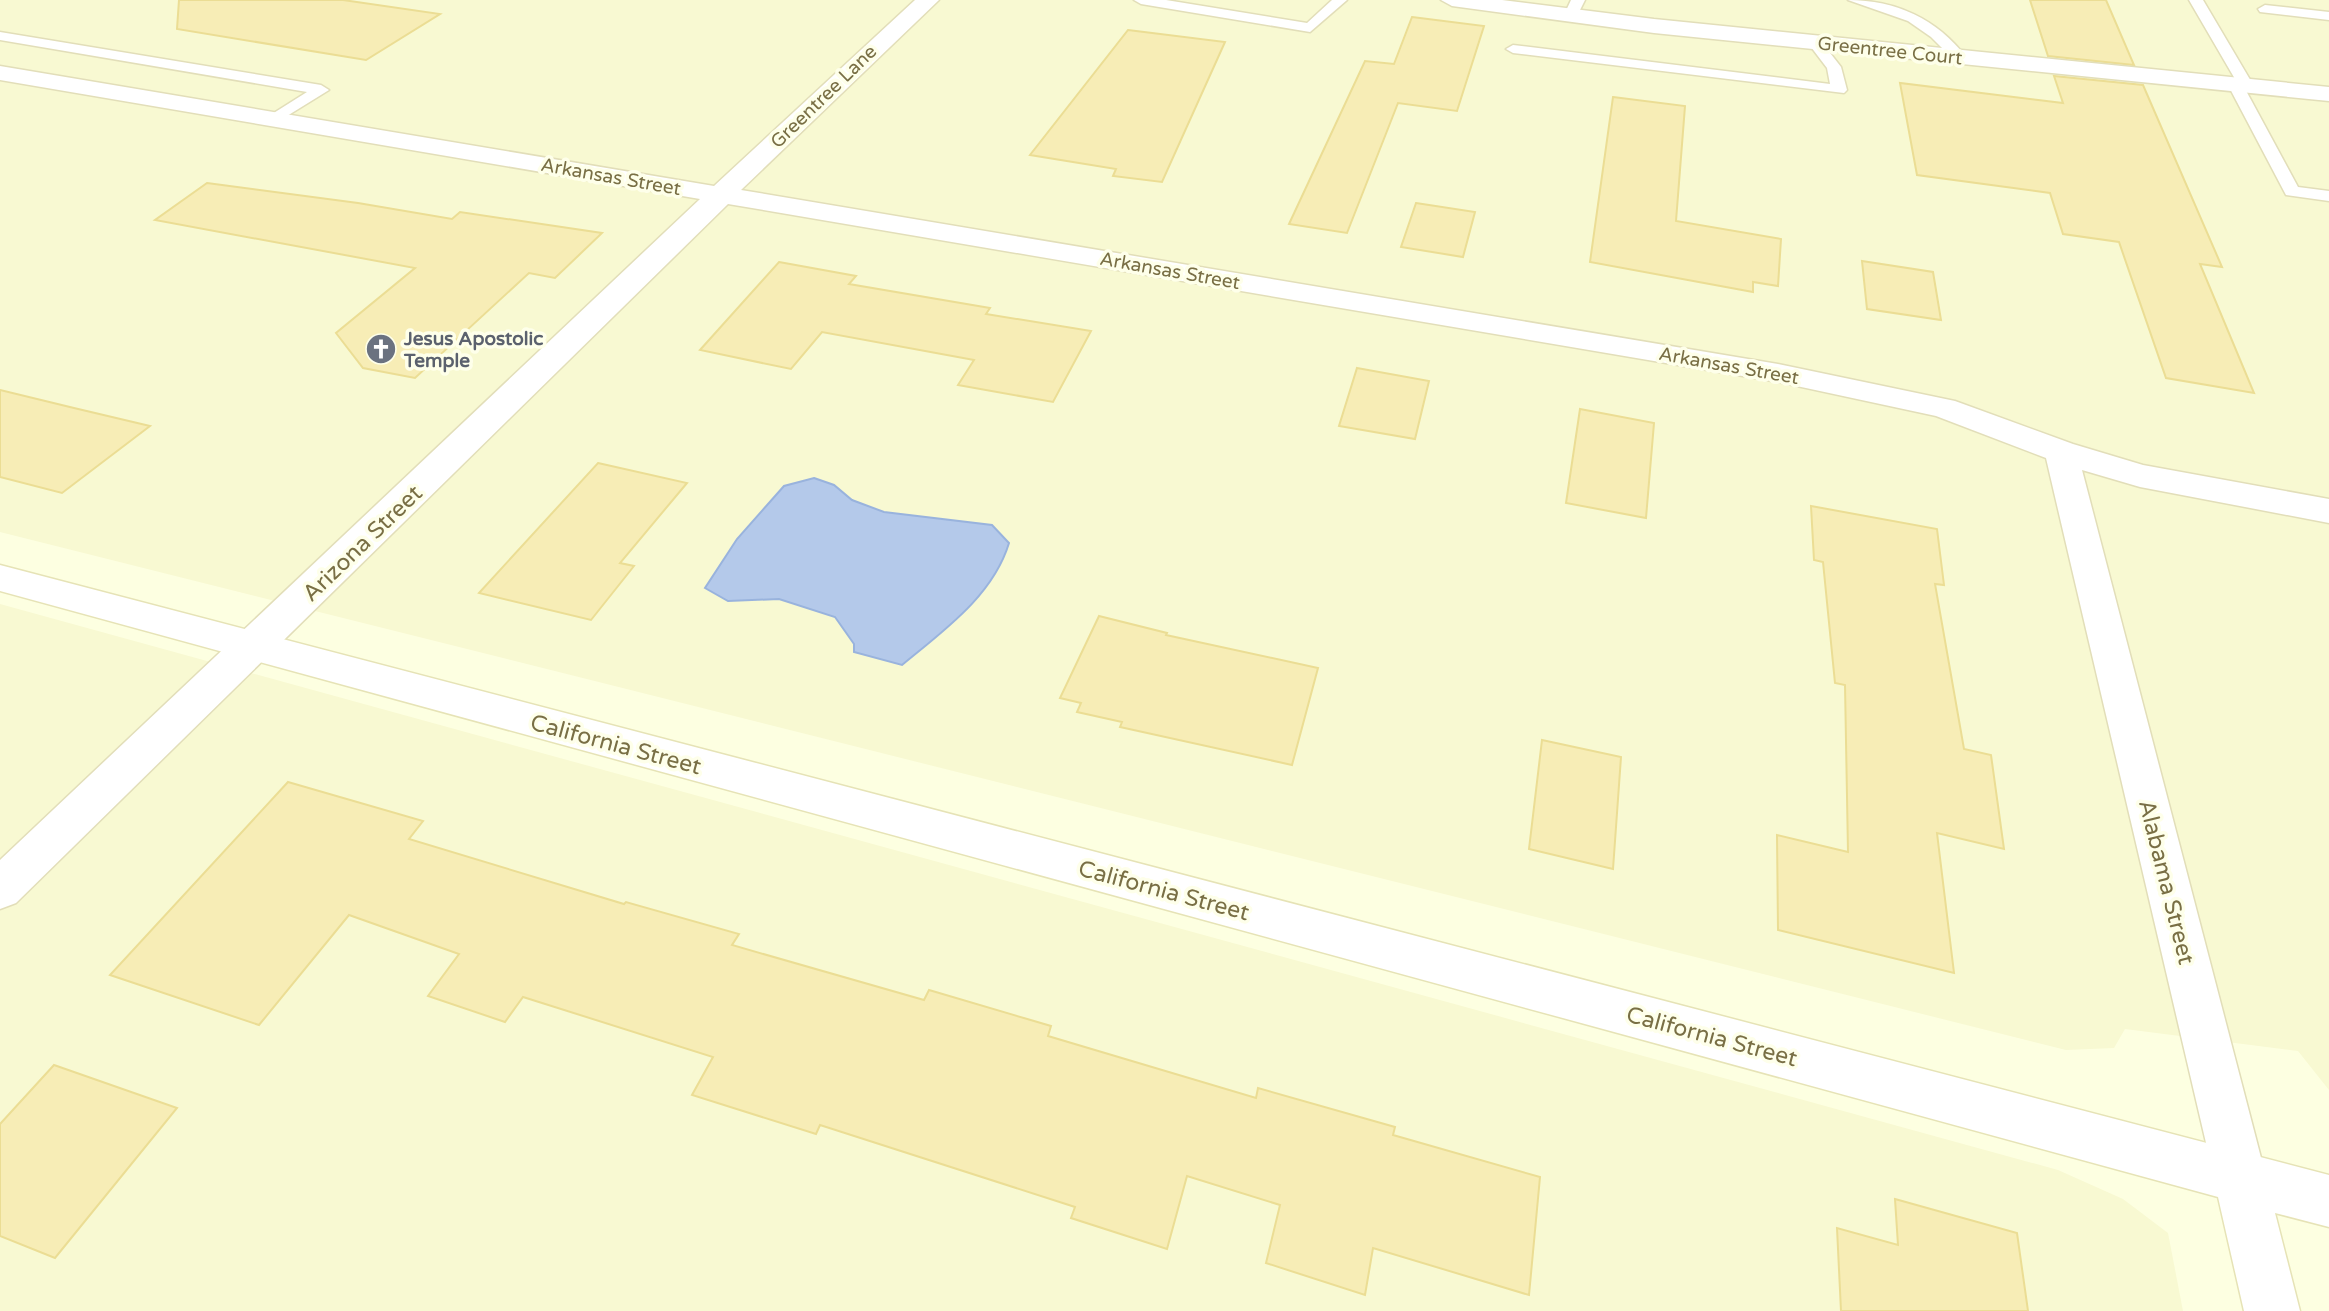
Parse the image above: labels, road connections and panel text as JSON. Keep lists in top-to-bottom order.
{
  "streets": {
    "street": [
      "Greentree Court",
      "Greentree Lane",
      "Arkansas Street",
      "Arizona Street",
      "California Street",
      "Alabama Street"
    ]
  },
  "crossings": [
    ["Greentree Lane", "Arkansas Street"],
    ["Greentree Lane", "Arizona Street"],
    ["Arkansas Street", "Arizona Street"],
    ["Arkansas Street", "Alabama Street"],
    ["Arizona Street", "California Street"],
    ["California Street", "Alabama Street"]
  ],
  "places": {
    "church": ["Jesus Apostolic Temple"]
  }
}
